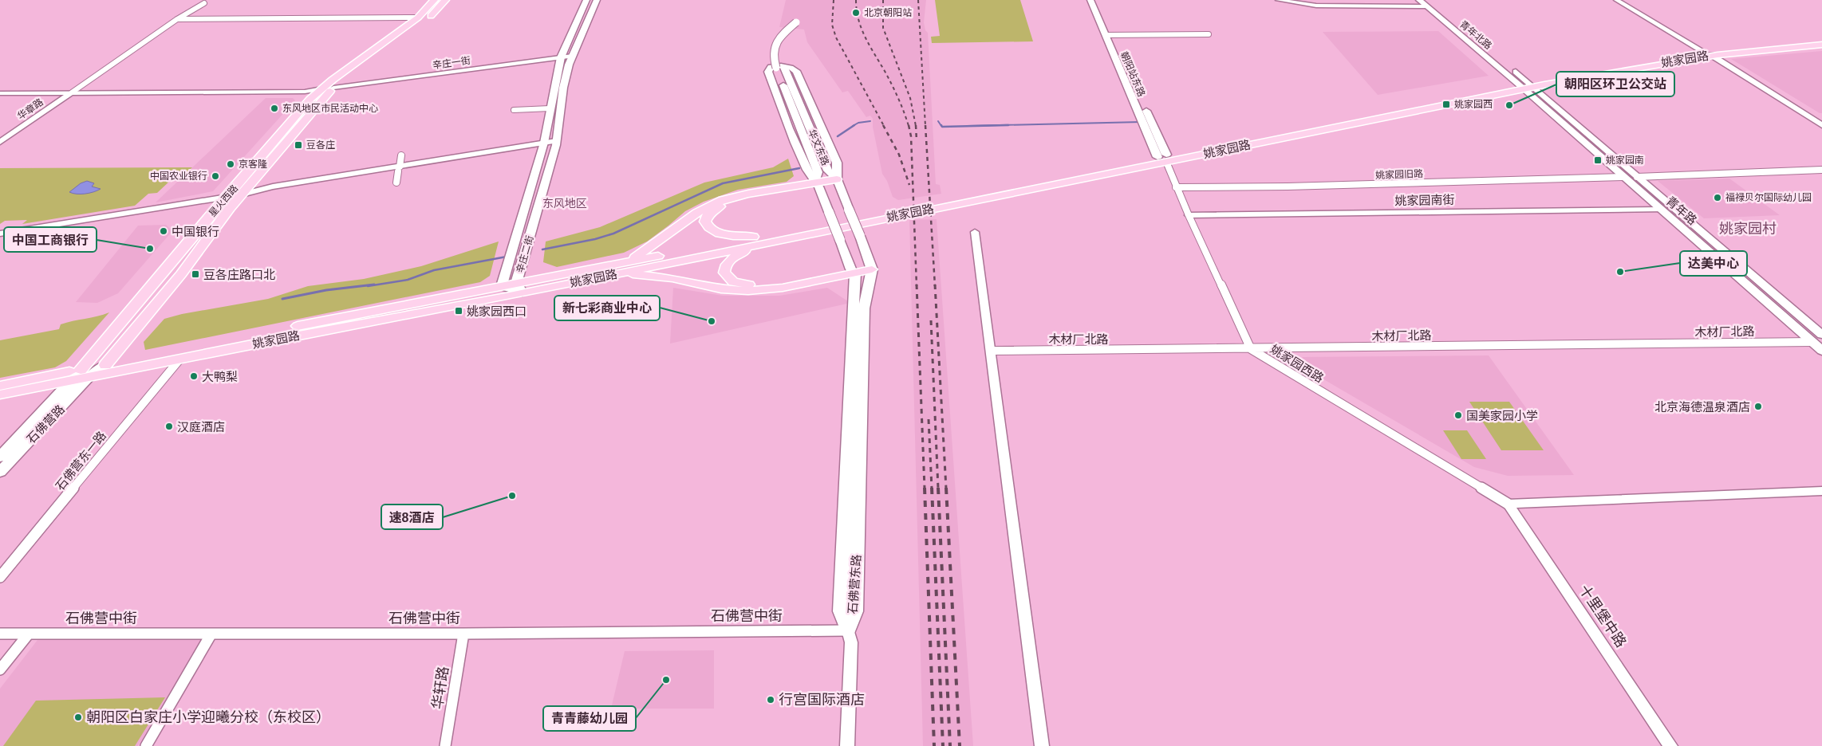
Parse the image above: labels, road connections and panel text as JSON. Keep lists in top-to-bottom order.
{
  "streets": {
    "main road": [
      "青年北路",
      "姚家园路",
      "朝阳站东路",
      "华文东路",
      "星火西路",
      "青年路",
      "辛庄二街",
      "石佛营路",
      "石佛营东路"
    ],
    "street": [
      "辛庄一街",
      "华章路",
      "姚家园旧路",
      "姚家园南街",
      "木材厂北路",
      "姚家园西路",
      "石佛营东一路",
      "石佛营中街",
      "十里堡中路",
      "华轩路"
    ]
  },
  "crossings": [
    ["青年北路", "姚家园路"],
    ["青年北路", "青年路"],
    ["姚家园路", "朝阳站东路"],
    ["姚家园路", "星火西路"],
    ["姚家园路", "青年路"],
    ["姚家园路", "辛庄二街"],
    ["姚家园路", "姚家园西路"],
    ["姚家园路", "石佛营路"],
    ["姚家园路", "石佛营东一路"],
    ["辛庄一街", "星火西路"],
    ["辛庄一街", "辛庄二街"],
    ["朝阳站东路", "姚家园西路"],
    ["华文东路", "石佛营东路"],
    ["姚家园旧路", "青年路"],
    ["姚家园旧路", "姚家园西路"],
    ["姚家园南街", "青年路"],
    ["姚家园南街", "姚家园西路"],
    ["星火西路", "石佛营路"],
    ["青年路", "木材厂北路"],
    ["木材厂北路", "姚家园西路"],
    ["姚家园西路", "十里堡中路"],
    ["石佛营东路", "石佛营中街"],
    ["石佛营中街", "华轩路"]
  ],
  "districts": ["东风地区", "姚家园村"],
  "places": {
    "other": [
      "北京朝阳站",
      "朝阳区环卫公交站",
      "东风地区市民活动中心",
      "京客隆",
      "中国农业银行",
      "福禄贝尔国际幼儿园",
      "中国银行",
      "中国工商银行",
      "达美中心",
      "新七彩商业中心",
      "大鸭梨",
      "北京海德温泉酒店",
      "国美家园小学",
      "汉庭酒店",
      "速8酒店",
      "青青藤幼儿园",
      "行宫国际酒店",
      "朝阳区白家庄小学迎曦分校（东校区）"
    ],
    "transit": [
      "姚家园西",
      "豆各庄",
      "姚家园南",
      "豆各庄路口北",
      "姚家园西口"
    ]
  }
}
